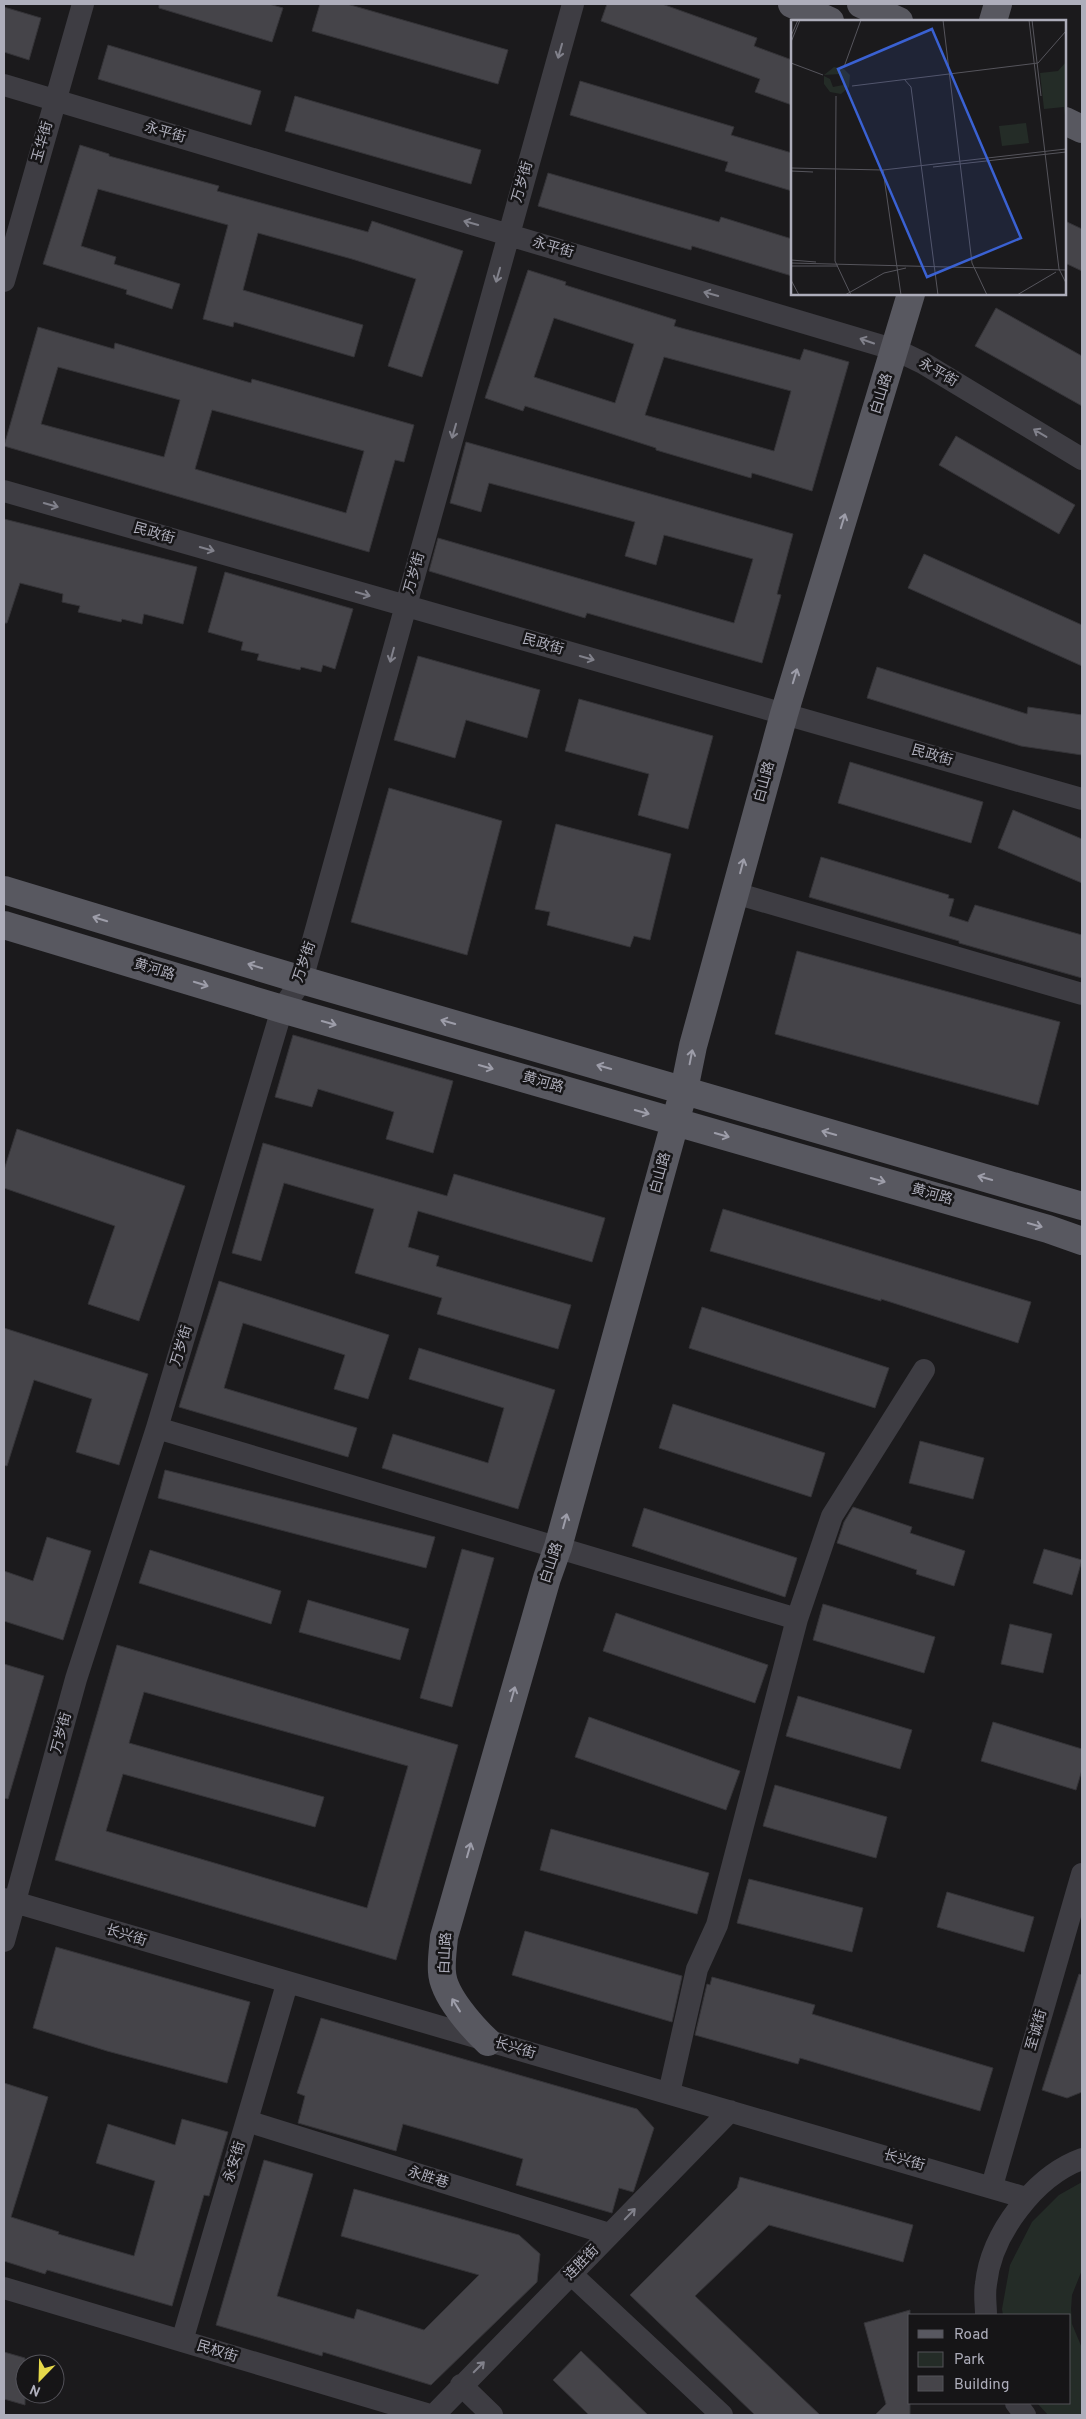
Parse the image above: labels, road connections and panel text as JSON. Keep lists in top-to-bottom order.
{
  "streets": {
    "main road": ["白山路", "黄河路"],
    "street": [
      "永平街",
      "玉华街",
      "万岁街",
      "民政街",
      "长兴街",
      "至诚街",
      "永安街",
      "永胜巷",
      "连胜街",
      "民权街"
    ]
  },
  "crossings": [
    ["永平街", "玉华街"],
    ["永平街", "万岁街"],
    ["永平街", "白山路"],
    ["万岁街", "民政街"],
    ["万岁街", "黄河路"],
    ["万岁街", "长兴街"],
    ["白山路", "民政街"],
    ["白山路", "黄河路"],
    ["白山路", "长兴街"],
    ["长兴街", "至诚街"],
    ["长兴街", "永安街"],
    ["长兴街", "连胜街"],
    ["永安街", "永胜巷"],
    ["永安街", "民权街"],
    ["永胜巷", "连胜街"],
    ["连胜街", "民权街"]
  ],
  "one_way": [
    "永平街",
    "万岁街",
    "白山路",
    "民政街",
    "连胜街"
  ],
  "legend": ["Road", "Park", "Building"],
  "north": "bottom left"
}
